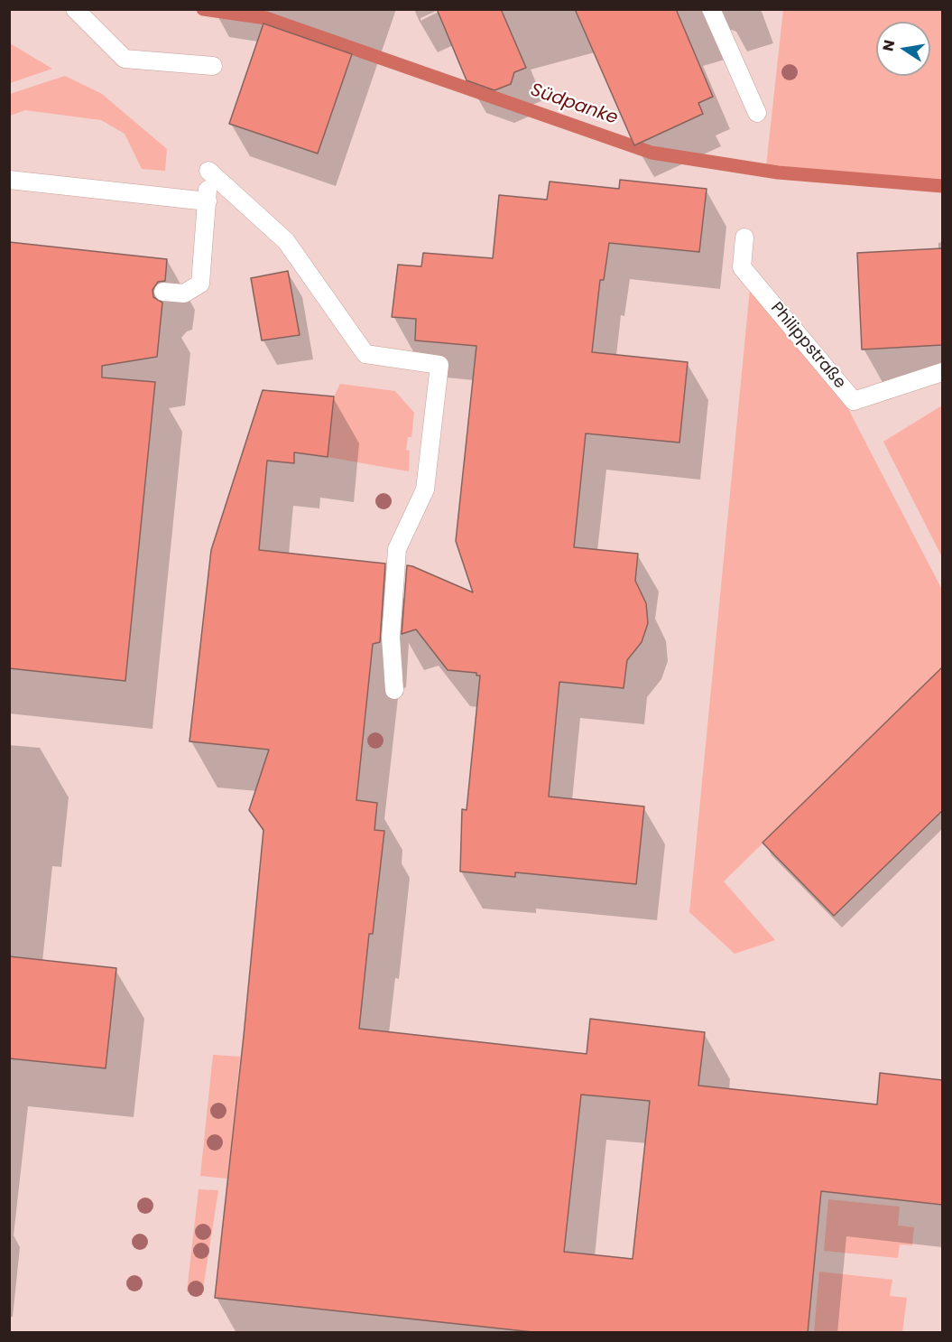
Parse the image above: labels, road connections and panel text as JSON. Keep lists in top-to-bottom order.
{
  "streets": {
    "lane": ["Philippstraße"]
  },
  "water": ["Südpanke"],
  "north": "left"
}
